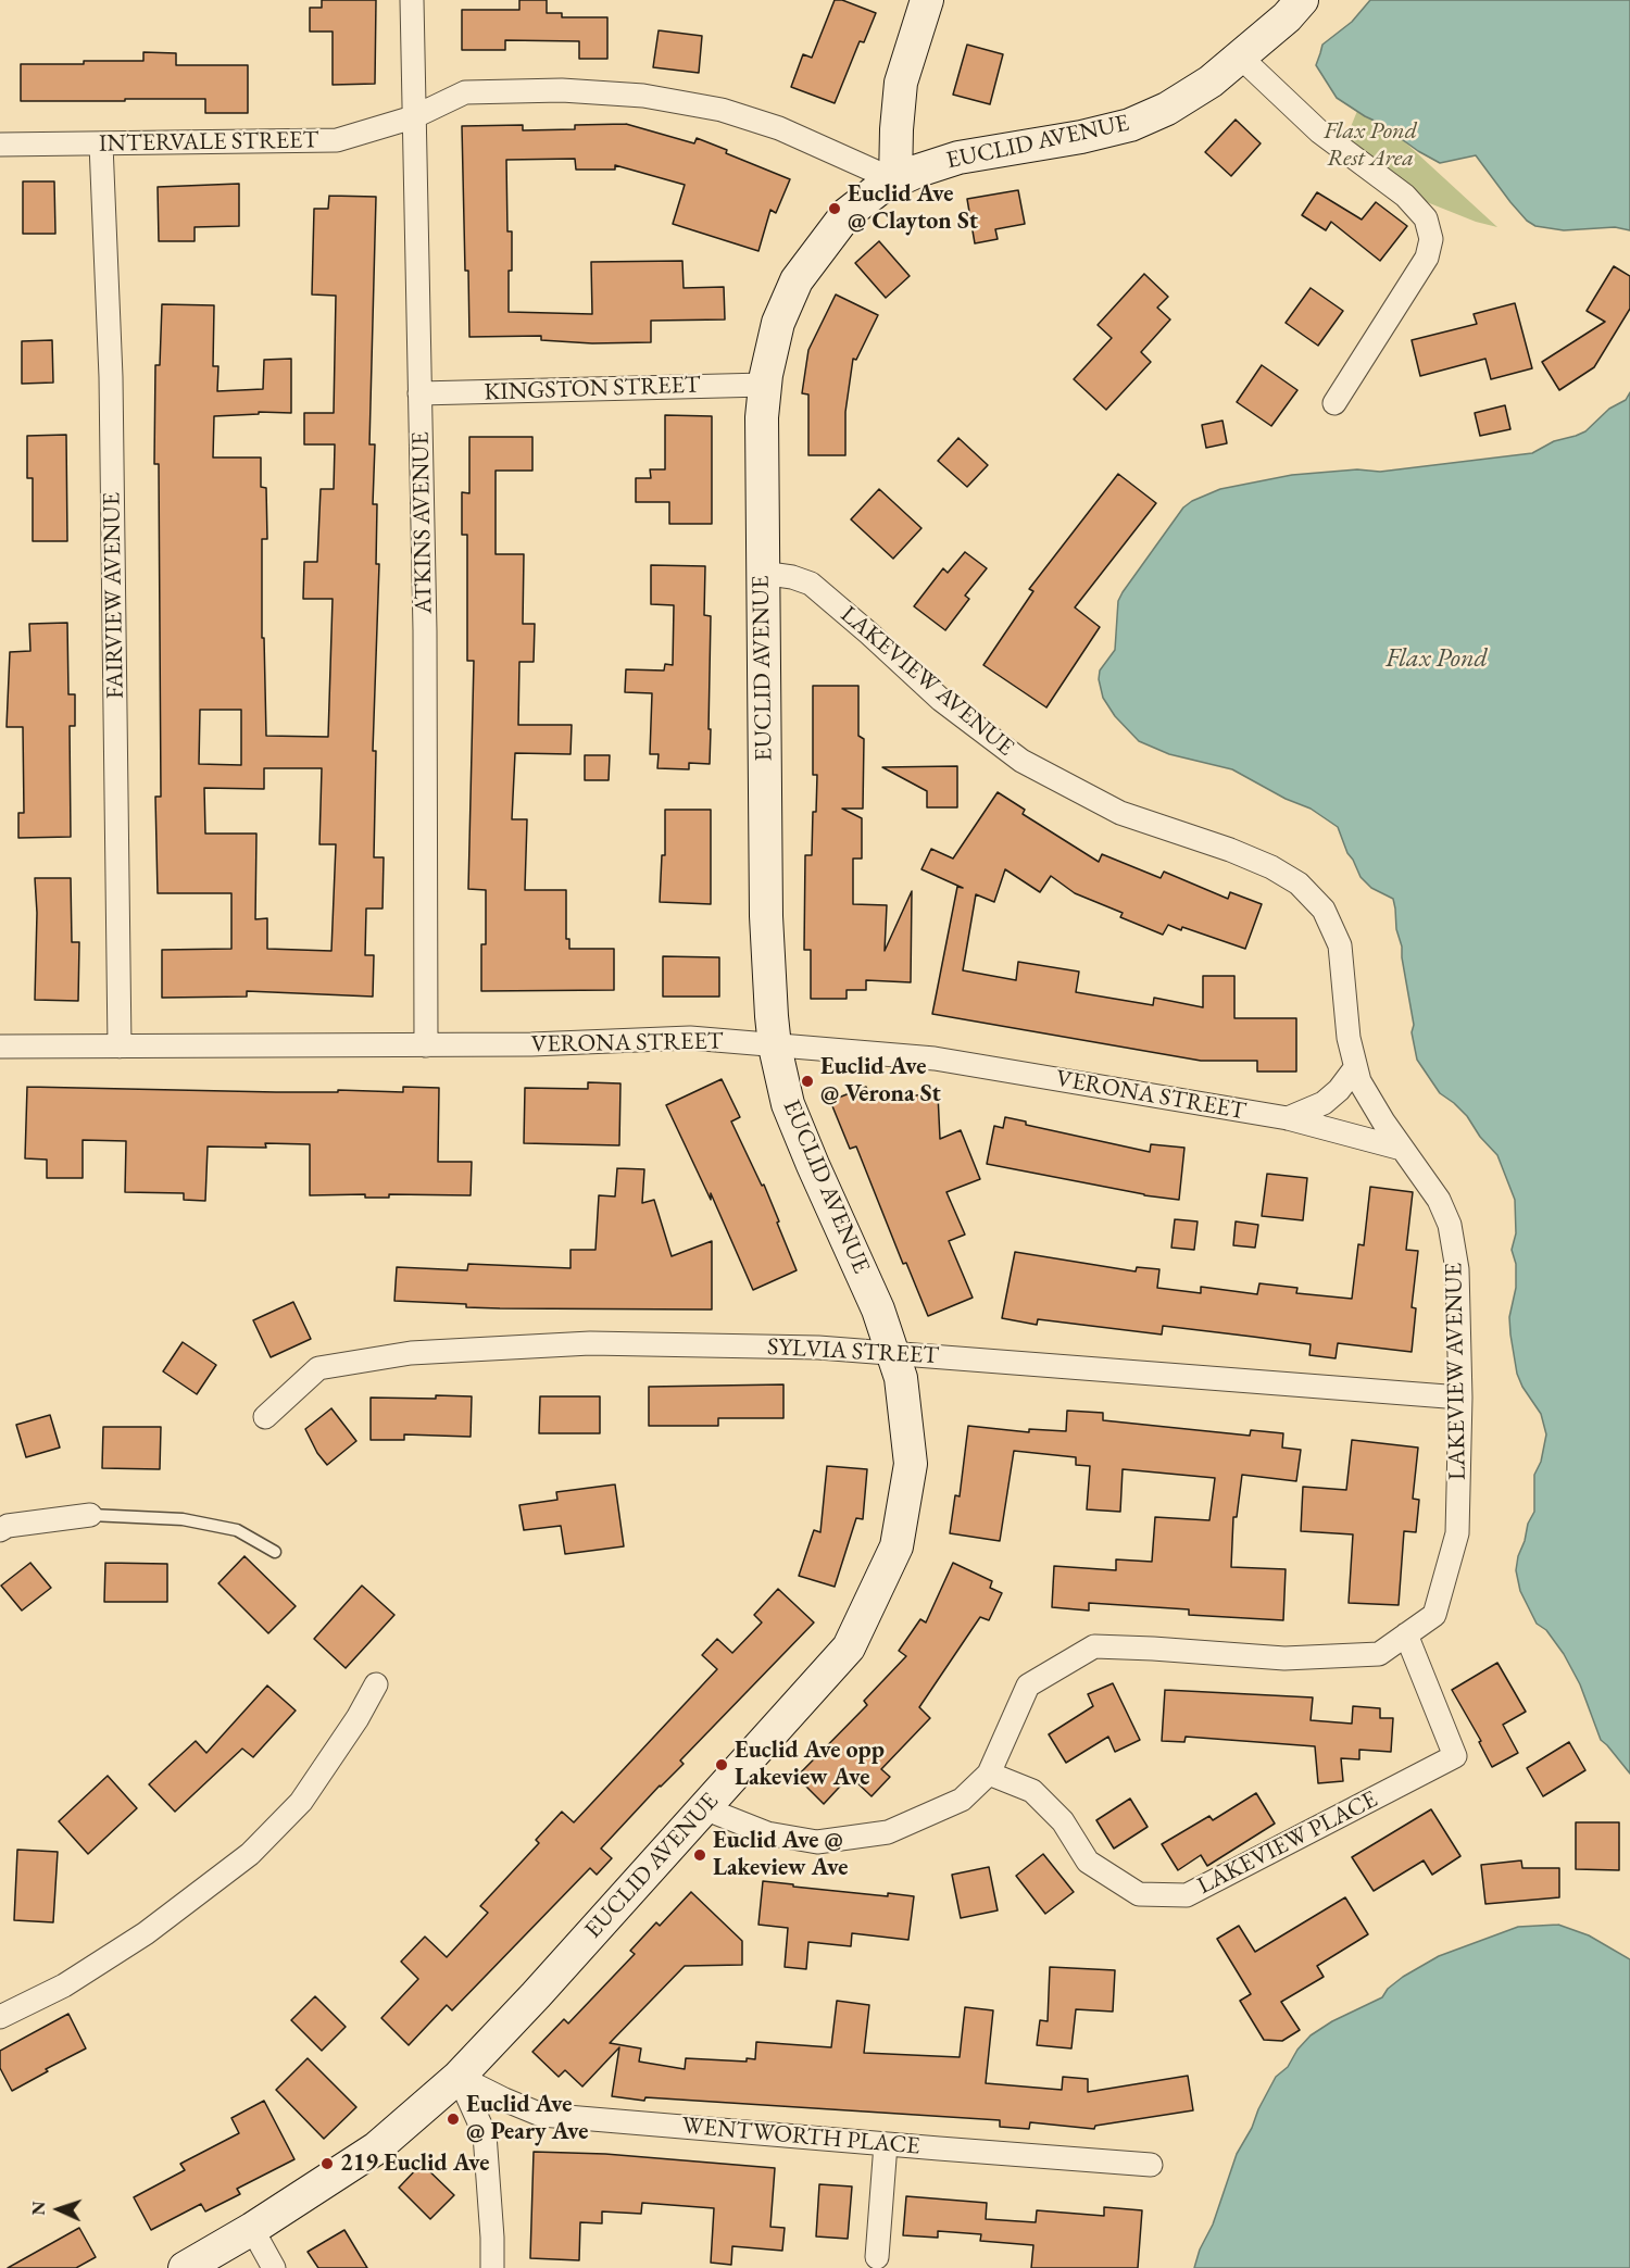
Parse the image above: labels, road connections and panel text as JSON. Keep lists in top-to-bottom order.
{
  "streets": {
    "street": [
      "INTERVALE STREET",
      "EUCLID AVENUE",
      "KINGSTON STREET",
      "ATKINS AVENUE",
      "FAIRVIEW AVENUE",
      "LAKEVIEW AVENUE",
      "VERONA STREET",
      "SYLVIA STREET",
      "LAKEVIEW PLACE",
      "WENTWORTH PLACE"
    ]
  },
  "crossings": [
    ["INTERVALE STREET", "EUCLID AVENUE"],
    ["INTERVALE STREET", "ATKINS AVENUE"],
    ["INTERVALE STREET", "FAIRVIEW AVENUE"],
    ["EUCLID AVENUE", "KINGSTON STREET"],
    ["EUCLID AVENUE", "LAKEVIEW AVENUE"],
    ["EUCLID AVENUE", "VERONA STREET"],
    ["EUCLID AVENUE", "SYLVIA STREET"],
    ["EUCLID AVENUE", "WENTWORTH PLACE"],
    ["KINGSTON STREET", "ATKINS AVENUE"],
    ["ATKINS AVENUE", "VERONA STREET"],
    ["FAIRVIEW AVENUE", "VERONA STREET"],
    ["LAKEVIEW AVENUE", "VERONA STREET"],
    ["LAKEVIEW AVENUE", "SYLVIA STREET"],
    ["LAKEVIEW AVENUE", "LAKEVIEW PLACE"]
  ],
  "water": ["Flax Pond"],
  "parks": ["Flax Pond Rest Area"],
  "places": [
    "Euclid Ave @ Clayton St",
    "Euclid Ave @ Verona St",
    "Euclid Ave opp Lakeview Ave",
    "Euclid Ave @ Lakeview Ave",
    "Euclid Ave @ Peary Ave",
    "219 Euclid Ave"
  ],
  "north": "left"
}
